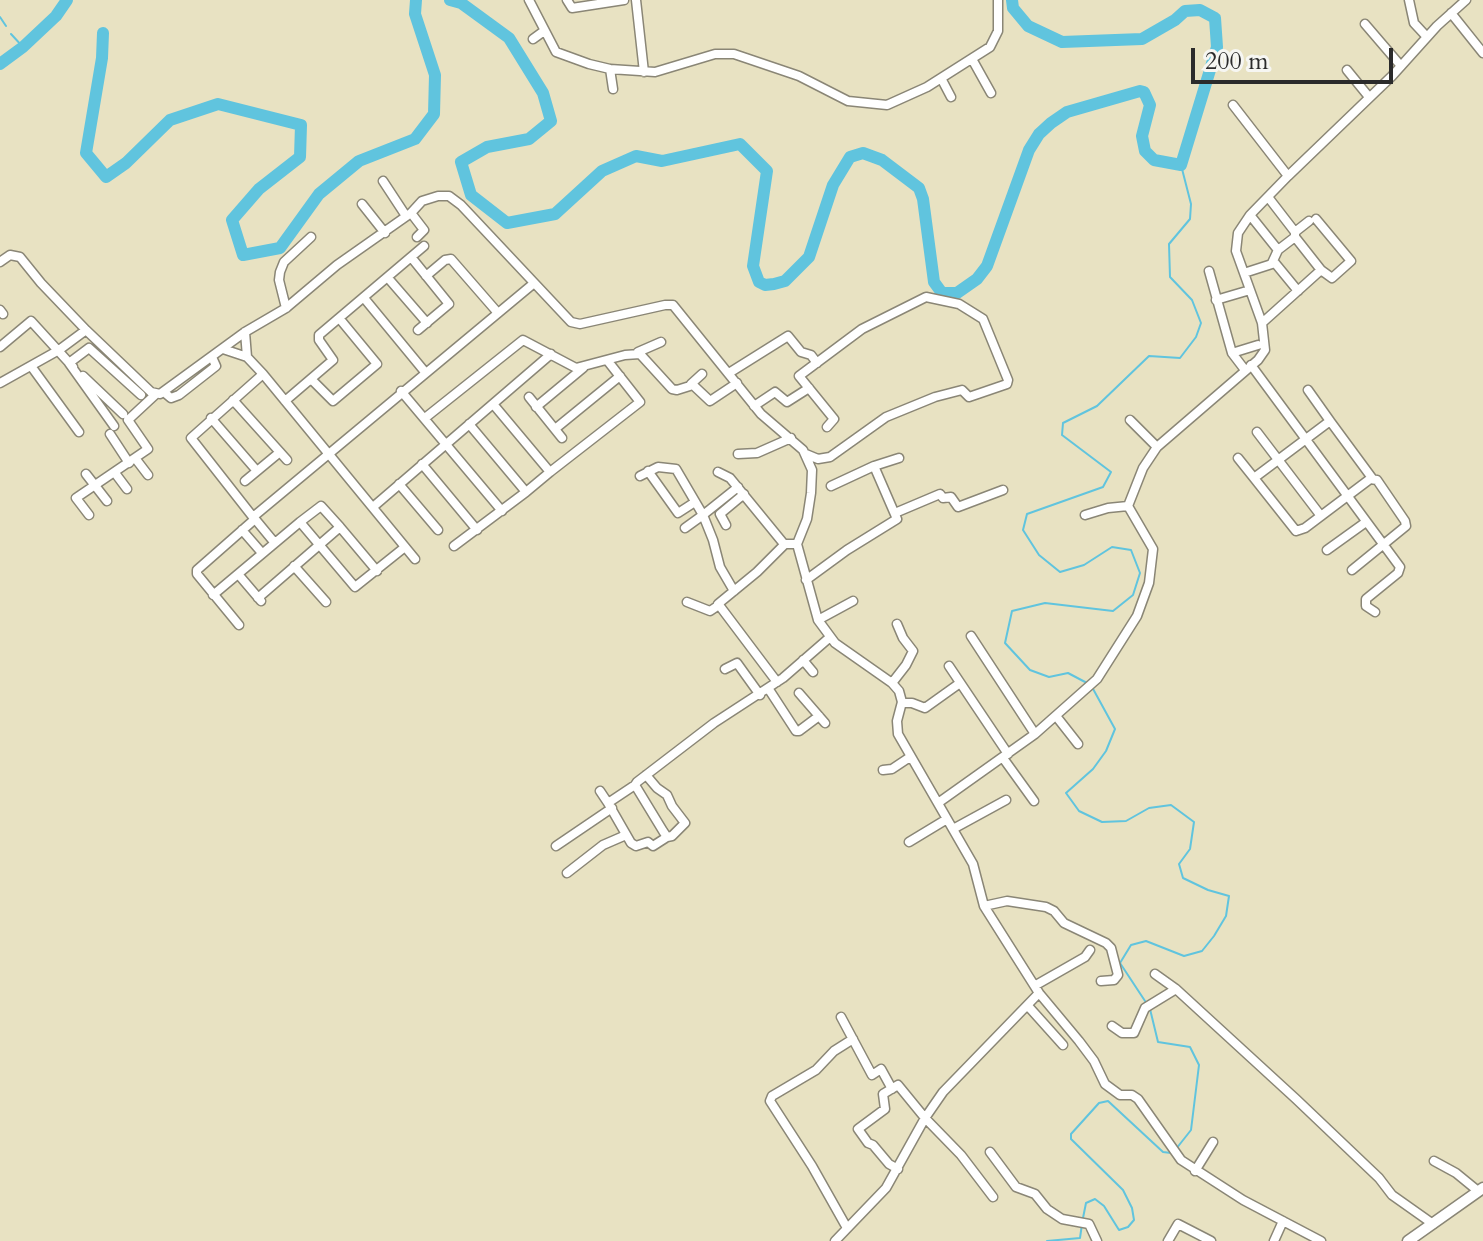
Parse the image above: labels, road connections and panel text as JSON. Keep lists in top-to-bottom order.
{
  "scale_bar": "200 m"
}
